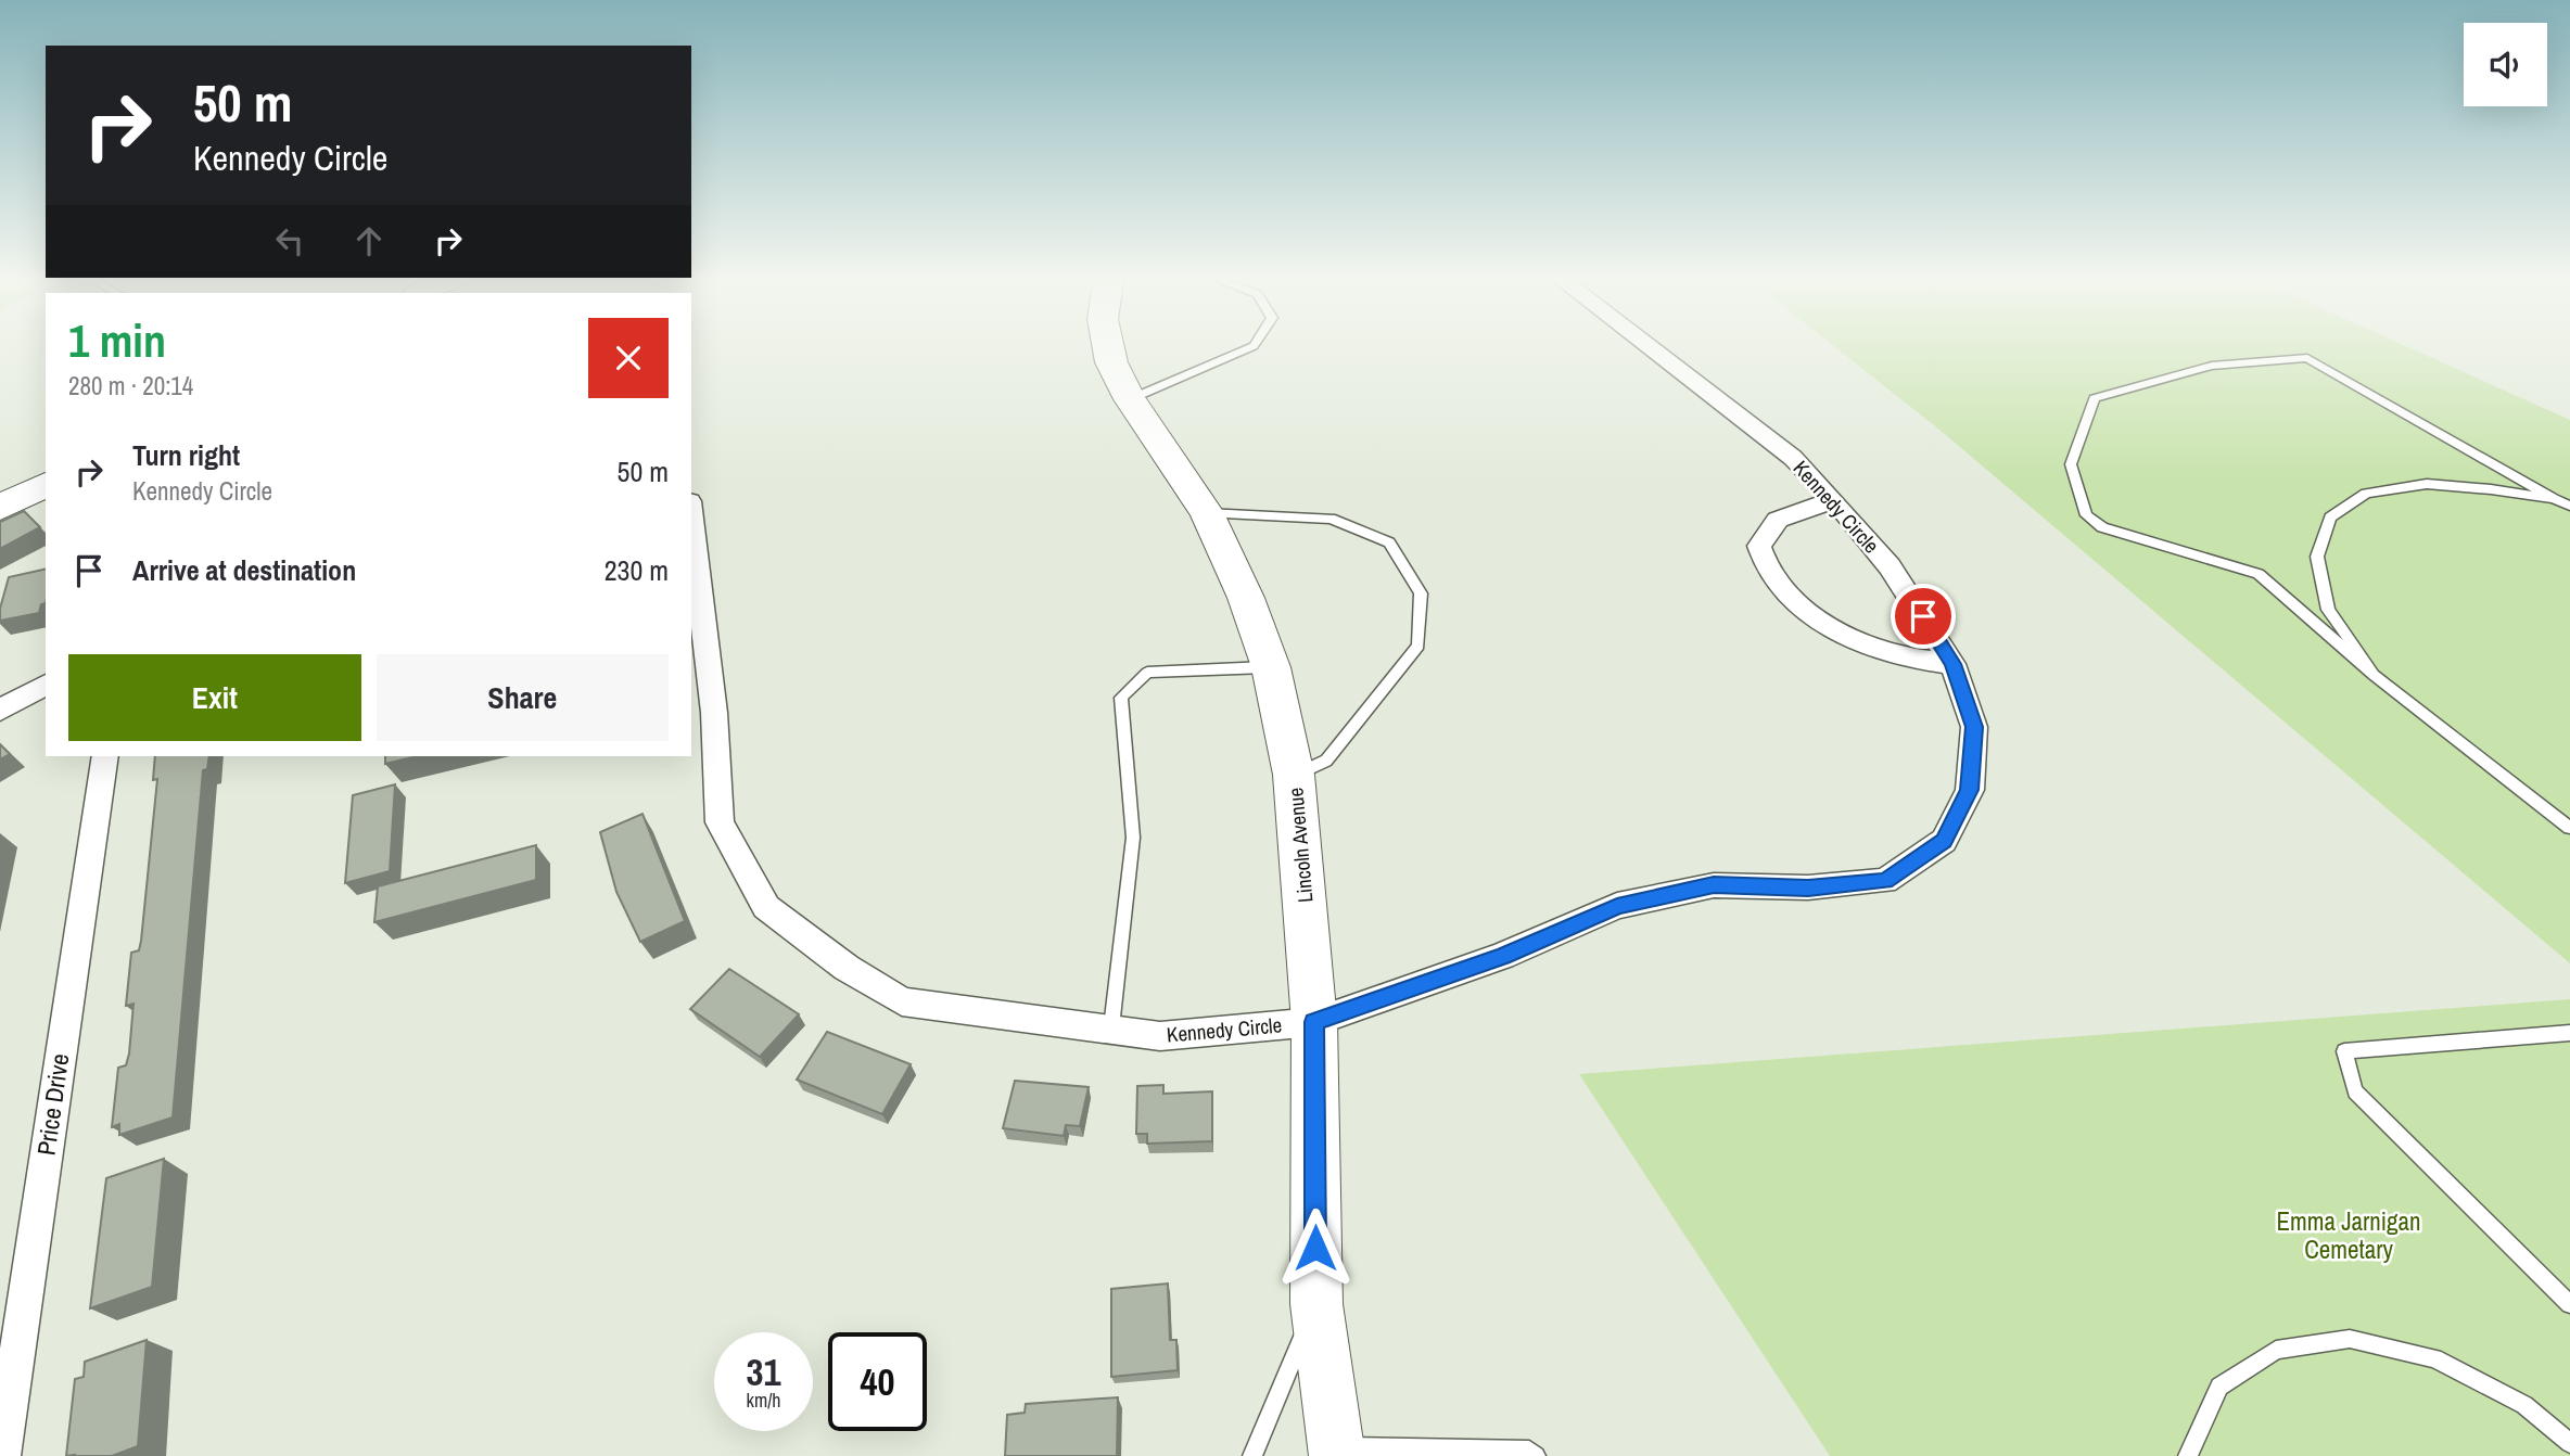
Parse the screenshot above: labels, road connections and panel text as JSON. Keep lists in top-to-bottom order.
{
  "streets": {
    "street": ["Kennedy Circle", "Lincoln Avenue", "Price Drive"]
  },
  "crossings": [
    ["Kennedy Circle", "Lincoln Avenue"]
  ],
  "parks": ["Emma Jarnigan Cemetary"],
  "page": {
    "turn": ["50 m", "Kennedy Circle"],
    "heading": ["1 min", "280 m · 20:14"],
    "list": [
      {
        "name": "Turn right",
        "note": "Kennedy Circle",
        "value": "50 m"
      },
      {
        "name": "Arrive at destination",
        "value": "230 m"
      }
    ],
    "buttons": ["Exit", "Share"],
    "speed": "31 km/h",
    "limit": "40"
  }
}
